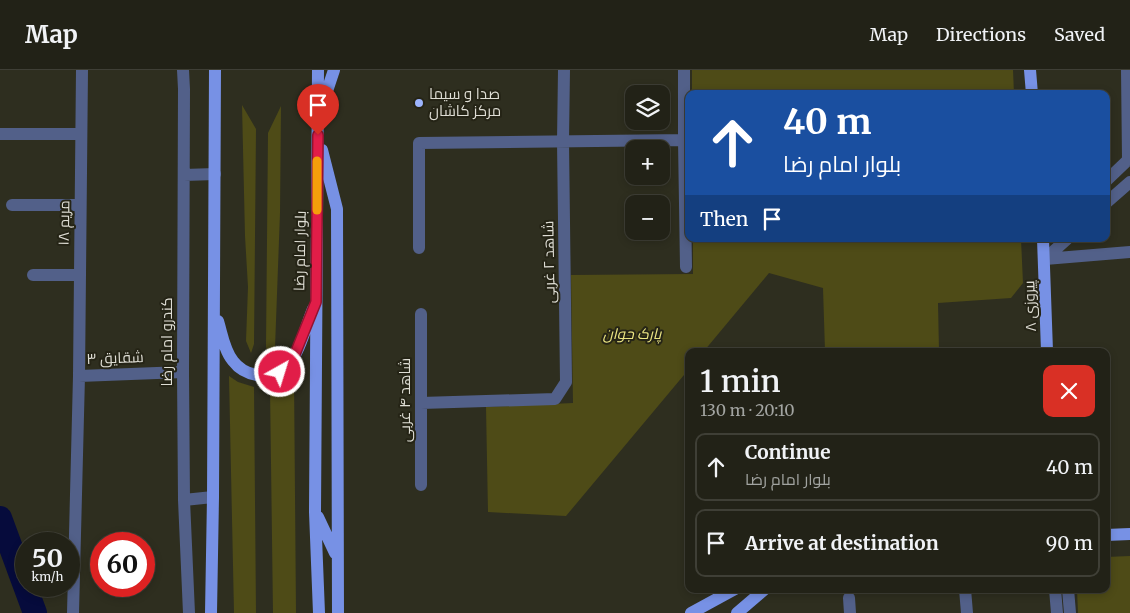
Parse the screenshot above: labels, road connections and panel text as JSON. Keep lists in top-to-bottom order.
{
  "streets": {
    "main road": ["بلوار امام رضا", "پیروزی ۸"],
    "street": [
      "مریم ۱۸",
      "شاهد ۲ غربی",
      "کندرو امام رضا",
      "شقایق ۳",
      "شاهد ۴ غربی"
    ]
  },
  "crossings": [
    ["مریم ۱۸", "شقایق ۳"],
    ["شاهد ۲ غربی", "شاهد ۴ غربی"],
    ["کندرو امام رضا", "شقایق ۳"]
  ],
  "parks": ["پارک جوان"],
  "places": ["صدا و سیما مرکز کاشان"],
  "page": {
    "header": "Map",
    "nav": ["Map", "Directions", "Saved"],
    "map_buttons": ["+", "−"],
    "turn": ["40 m", "بلوار امام رضا"],
    "then": "Then",
    "heading": ["1 min", "130 m · 20:10"],
    "list": [
      {
        "name": "Continue",
        "note": "بلوار امام رضا",
        "value": "40 m"
      },
      {
        "name": "Arrive at destination",
        "value": "90 m"
      }
    ],
    "speed": "50 km/h",
    "limit": "60"
  }
}
